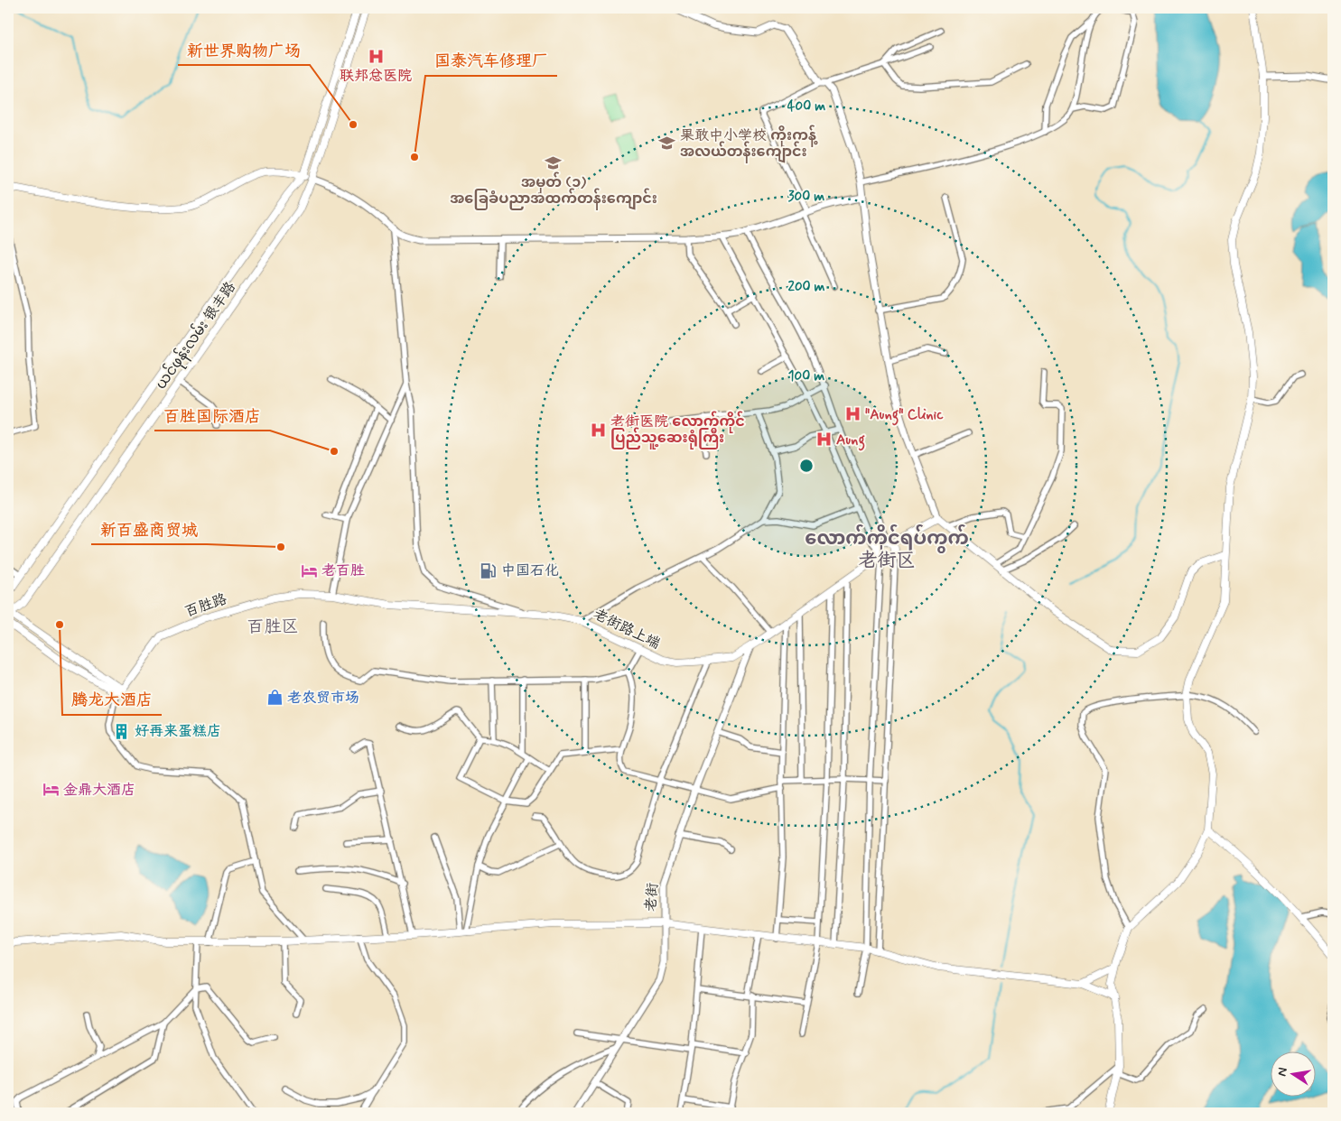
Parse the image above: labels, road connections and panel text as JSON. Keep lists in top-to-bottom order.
{
  "streets": {
    "main road": ["ယင်ဖုန်းလမ်း 银丰路", "百胜路", "老街路上端"],
    "street": ["老街"]
  },
  "crossings": [
    ["百胜路", "老街路上端"],
    ["老街路上端", "老街"]
  ],
  "districts": ["လောက်ကိုင်ရပ်ကွက် 老街区", "百胜区"],
  "places": {
    "hospital": [
      "联邦总医院",
      "\"Aung\" Clinic",
      "老街医院 လောက်ကိုင် ပြည်သူ့ဆေးရုံကြီး",
      "Aung"
    ],
    "other": [
      "新世界购物广场",
      "国泰汽车修理厂",
      "百胜国际酒店",
      "新百盛商贸城",
      "腾龙大酒店"
    ],
    "school or university": ["果敢中小学校 ကိုးကန့် အလယ်တန်းကျောင်း", "အမှတ် (၁) အခြေခံပညာအထက်တန်းကျောင်း"],
    "hotel": ["老百胜", "金鼎大酒店"],
    "fuel station": ["中国石化"],
    "shop": ["老农贸市场"],
    "building": ["好再来蛋糕店"]
  },
  "north": "left",
  "rings": [
    "400 m",
    "300 m",
    "200 m",
    "100 m"
  ]
}
